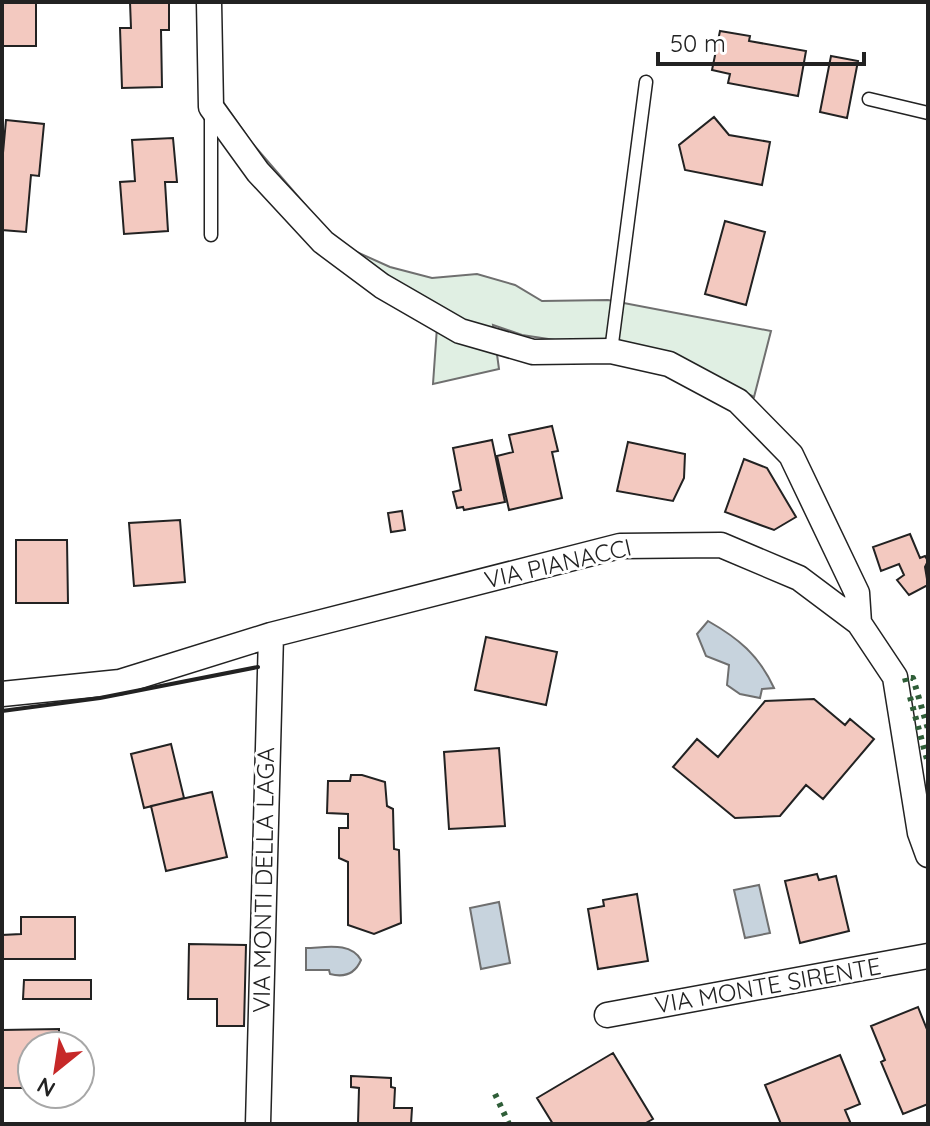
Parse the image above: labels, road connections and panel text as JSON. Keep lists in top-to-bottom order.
{
  "streets": {
    "street": ["VIA PIANACCI", "VIA MONTI DELLA LAGA", "VIA MONTE SIRENTE"]
  },
  "crossings": [
    ["VIA PIANACCI", "VIA MONTI DELLA LAGA"]
  ],
  "scale_bar": "50 m",
  "north": "bottom left"
}
